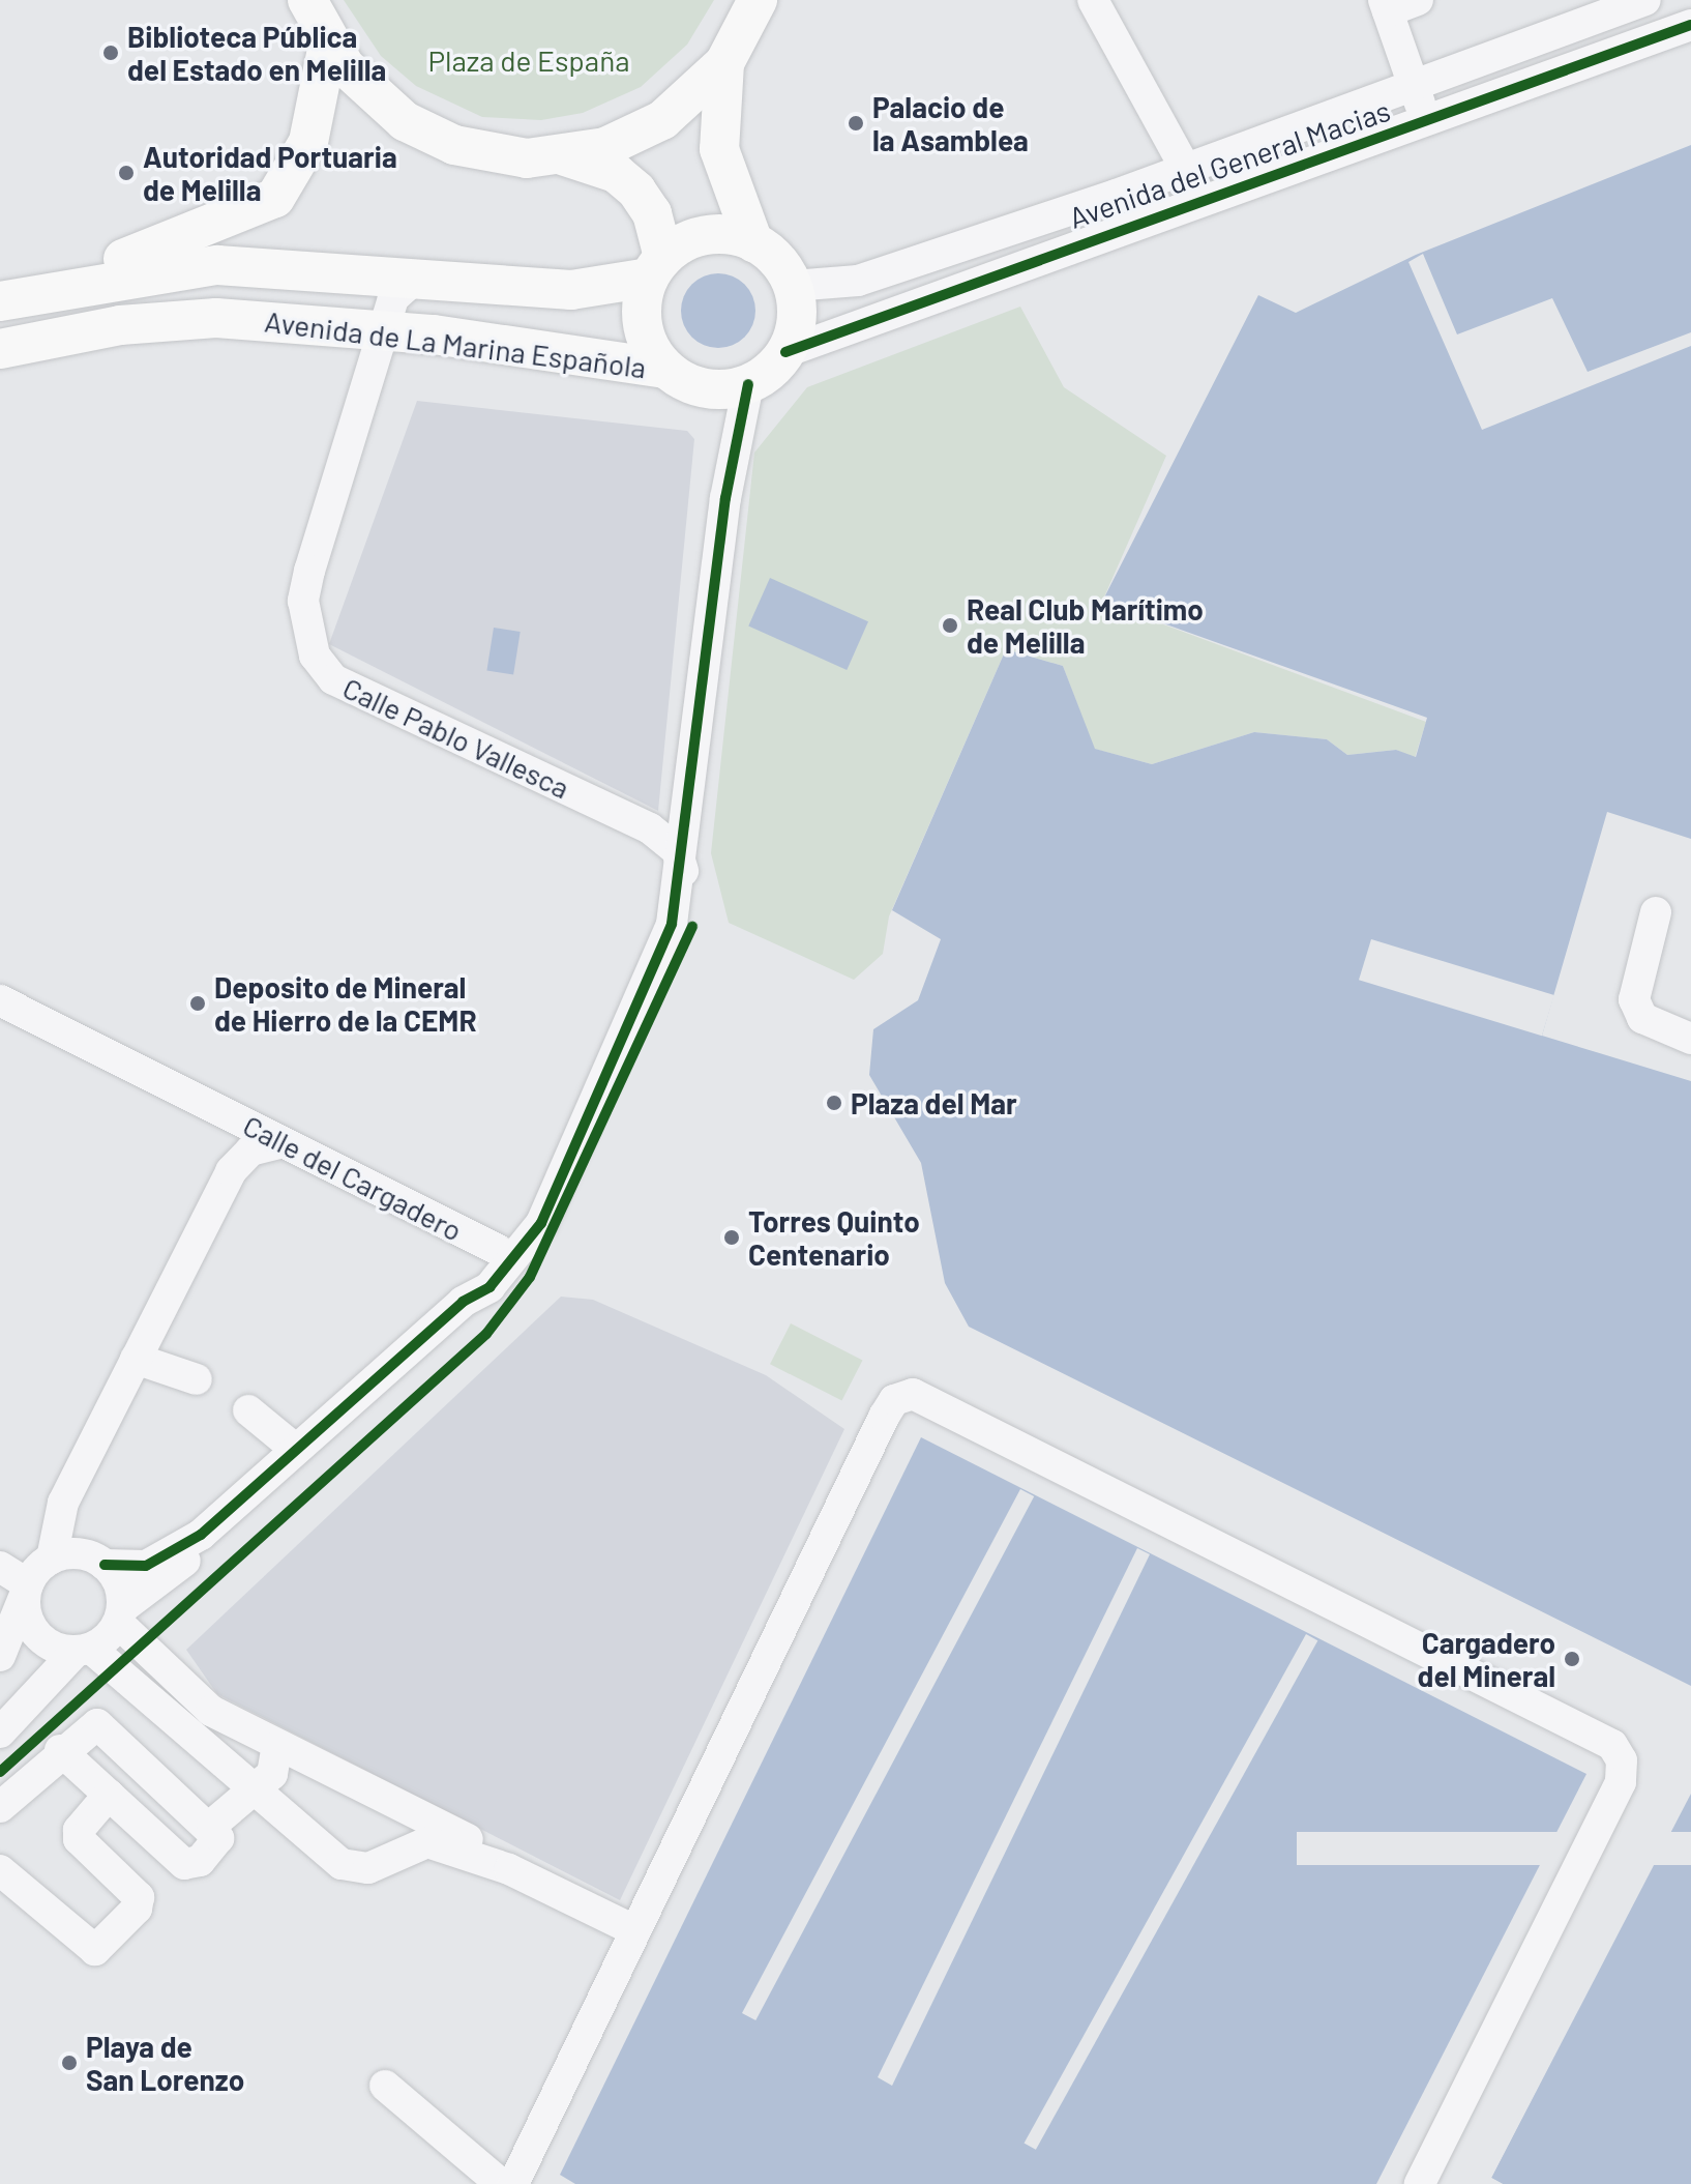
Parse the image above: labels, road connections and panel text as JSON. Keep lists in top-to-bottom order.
{
  "streets": {
    "main road": ["Avenida de La Marina Española"],
    "street": ["Avenida del General Macias", "Calle Pablo Vallesca", "Calle del Cargadero"]
  },
  "crossings": [
    ["Avenida del General Macias", "Avenida de La Marina Española"],
    ["Avenida de La Marina Española", "Calle Pablo Vallesca"]
  ],
  "parks": ["Plaza de España"],
  "places": [
    "Biblioteca Pública del Estado en Melilla",
    "Palacio de la Asamblea",
    "Autoridad Portuaria de Melilla",
    "Real Club Marítimo de Melilla",
    "Deposito de Mineral de Hierro de la CEMR",
    "Plaza del Mar",
    "Torres Quinto Centenario",
    "Cargadero del Mineral",
    "Playa de San Lorenzo"
  ]
}
